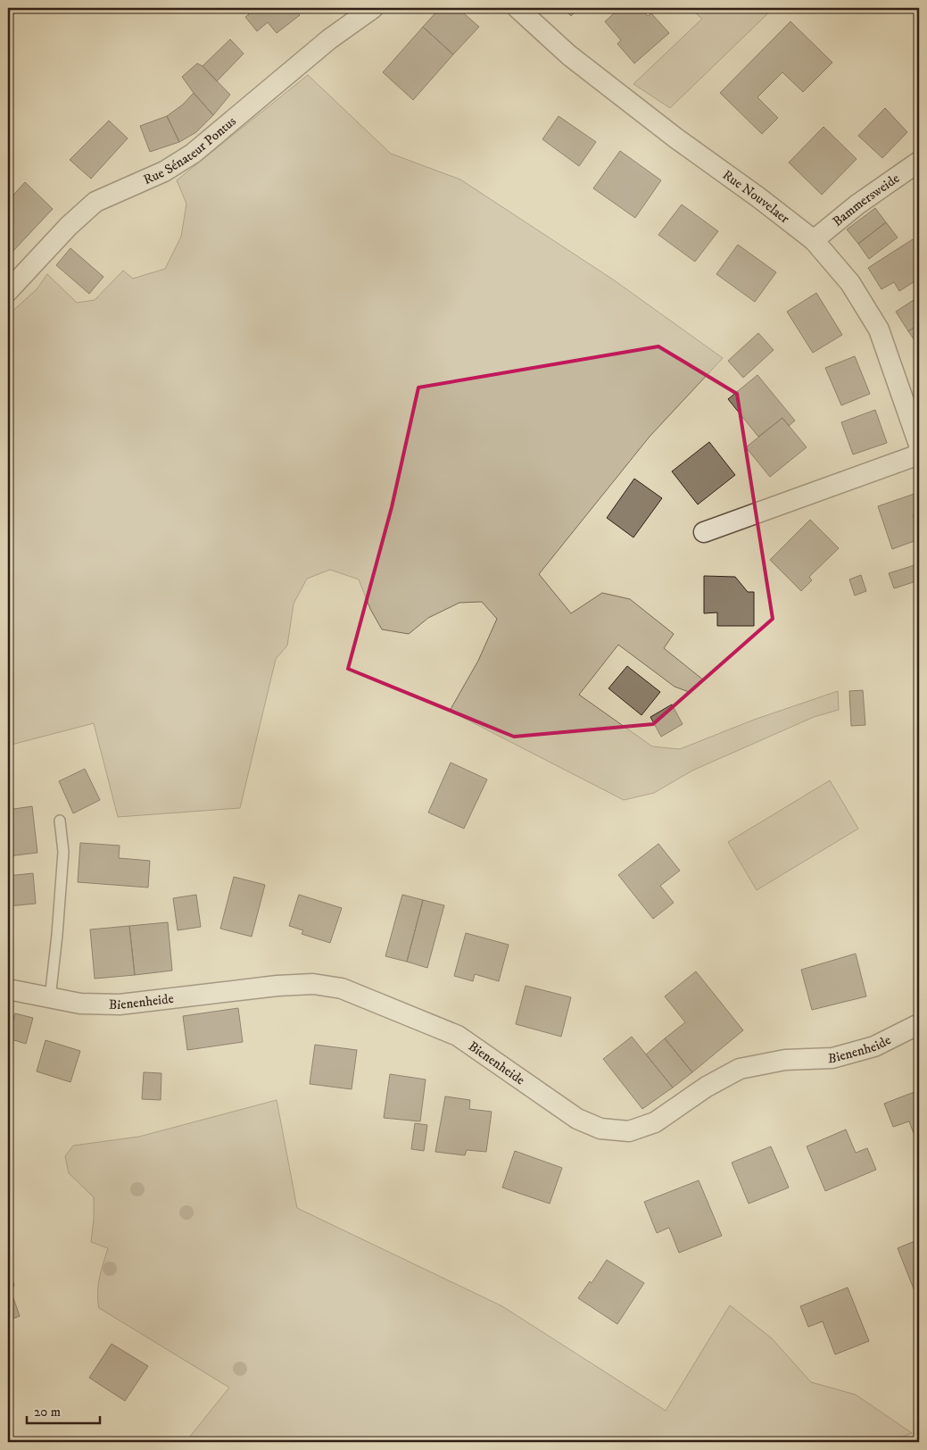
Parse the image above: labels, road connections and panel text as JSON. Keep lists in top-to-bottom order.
{
  "streets": {
    "street": [
      "Rue Sénateur Pontus",
      "Rue Nouvelaer",
      "Bammersweide",
      "Bienenheide"
    ]
  },
  "crossings": [
    ["Rue Nouvelaer", "Bammersweide"]
  ],
  "scale_bar": "20 m"
}
